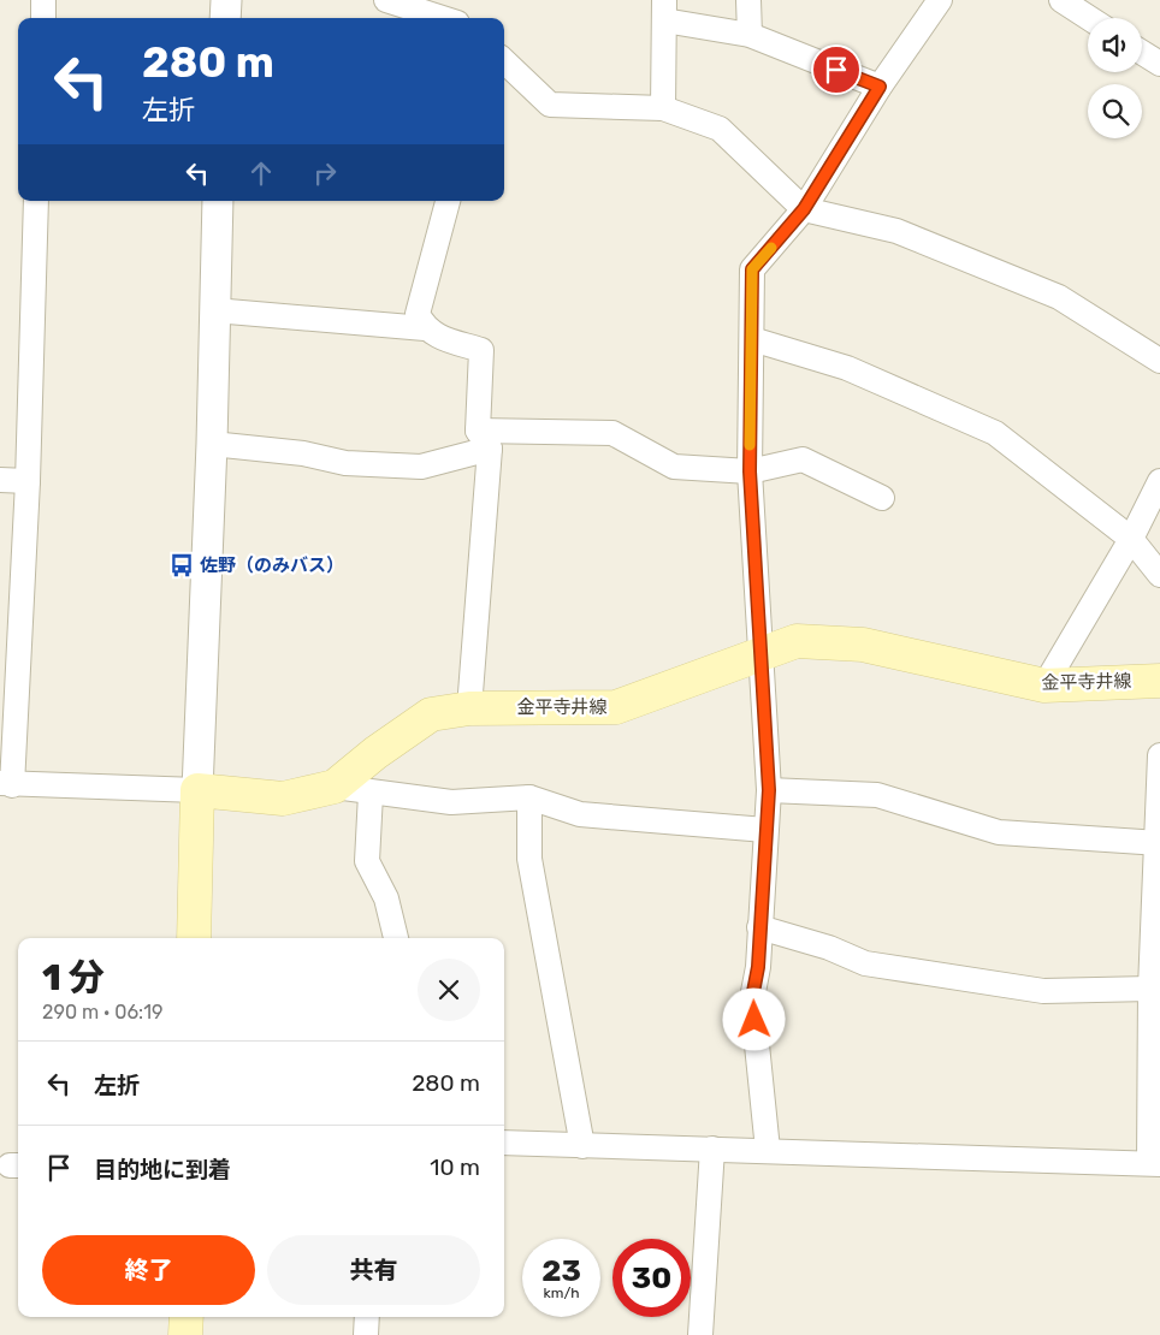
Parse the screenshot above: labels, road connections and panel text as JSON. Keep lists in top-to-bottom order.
{
  "streets": {
    "main road": ["金平寺井線"]
  },
  "places": {
    "bus stop": ["佐野（のみバス）"]
  },
  "page": {
    "turn": ["280 m", "左折"],
    "heading": ["1 分", "290 m · 06:19"],
    "list": [
      {
        "name": "左折",
        "value": "280 m"
      },
      {
        "name": "目的地に到着",
        "value": "10 m"
      }
    ],
    "buttons": ["終了", "共有"],
    "speed": "23 km/h",
    "limit": "30"
  }
}
